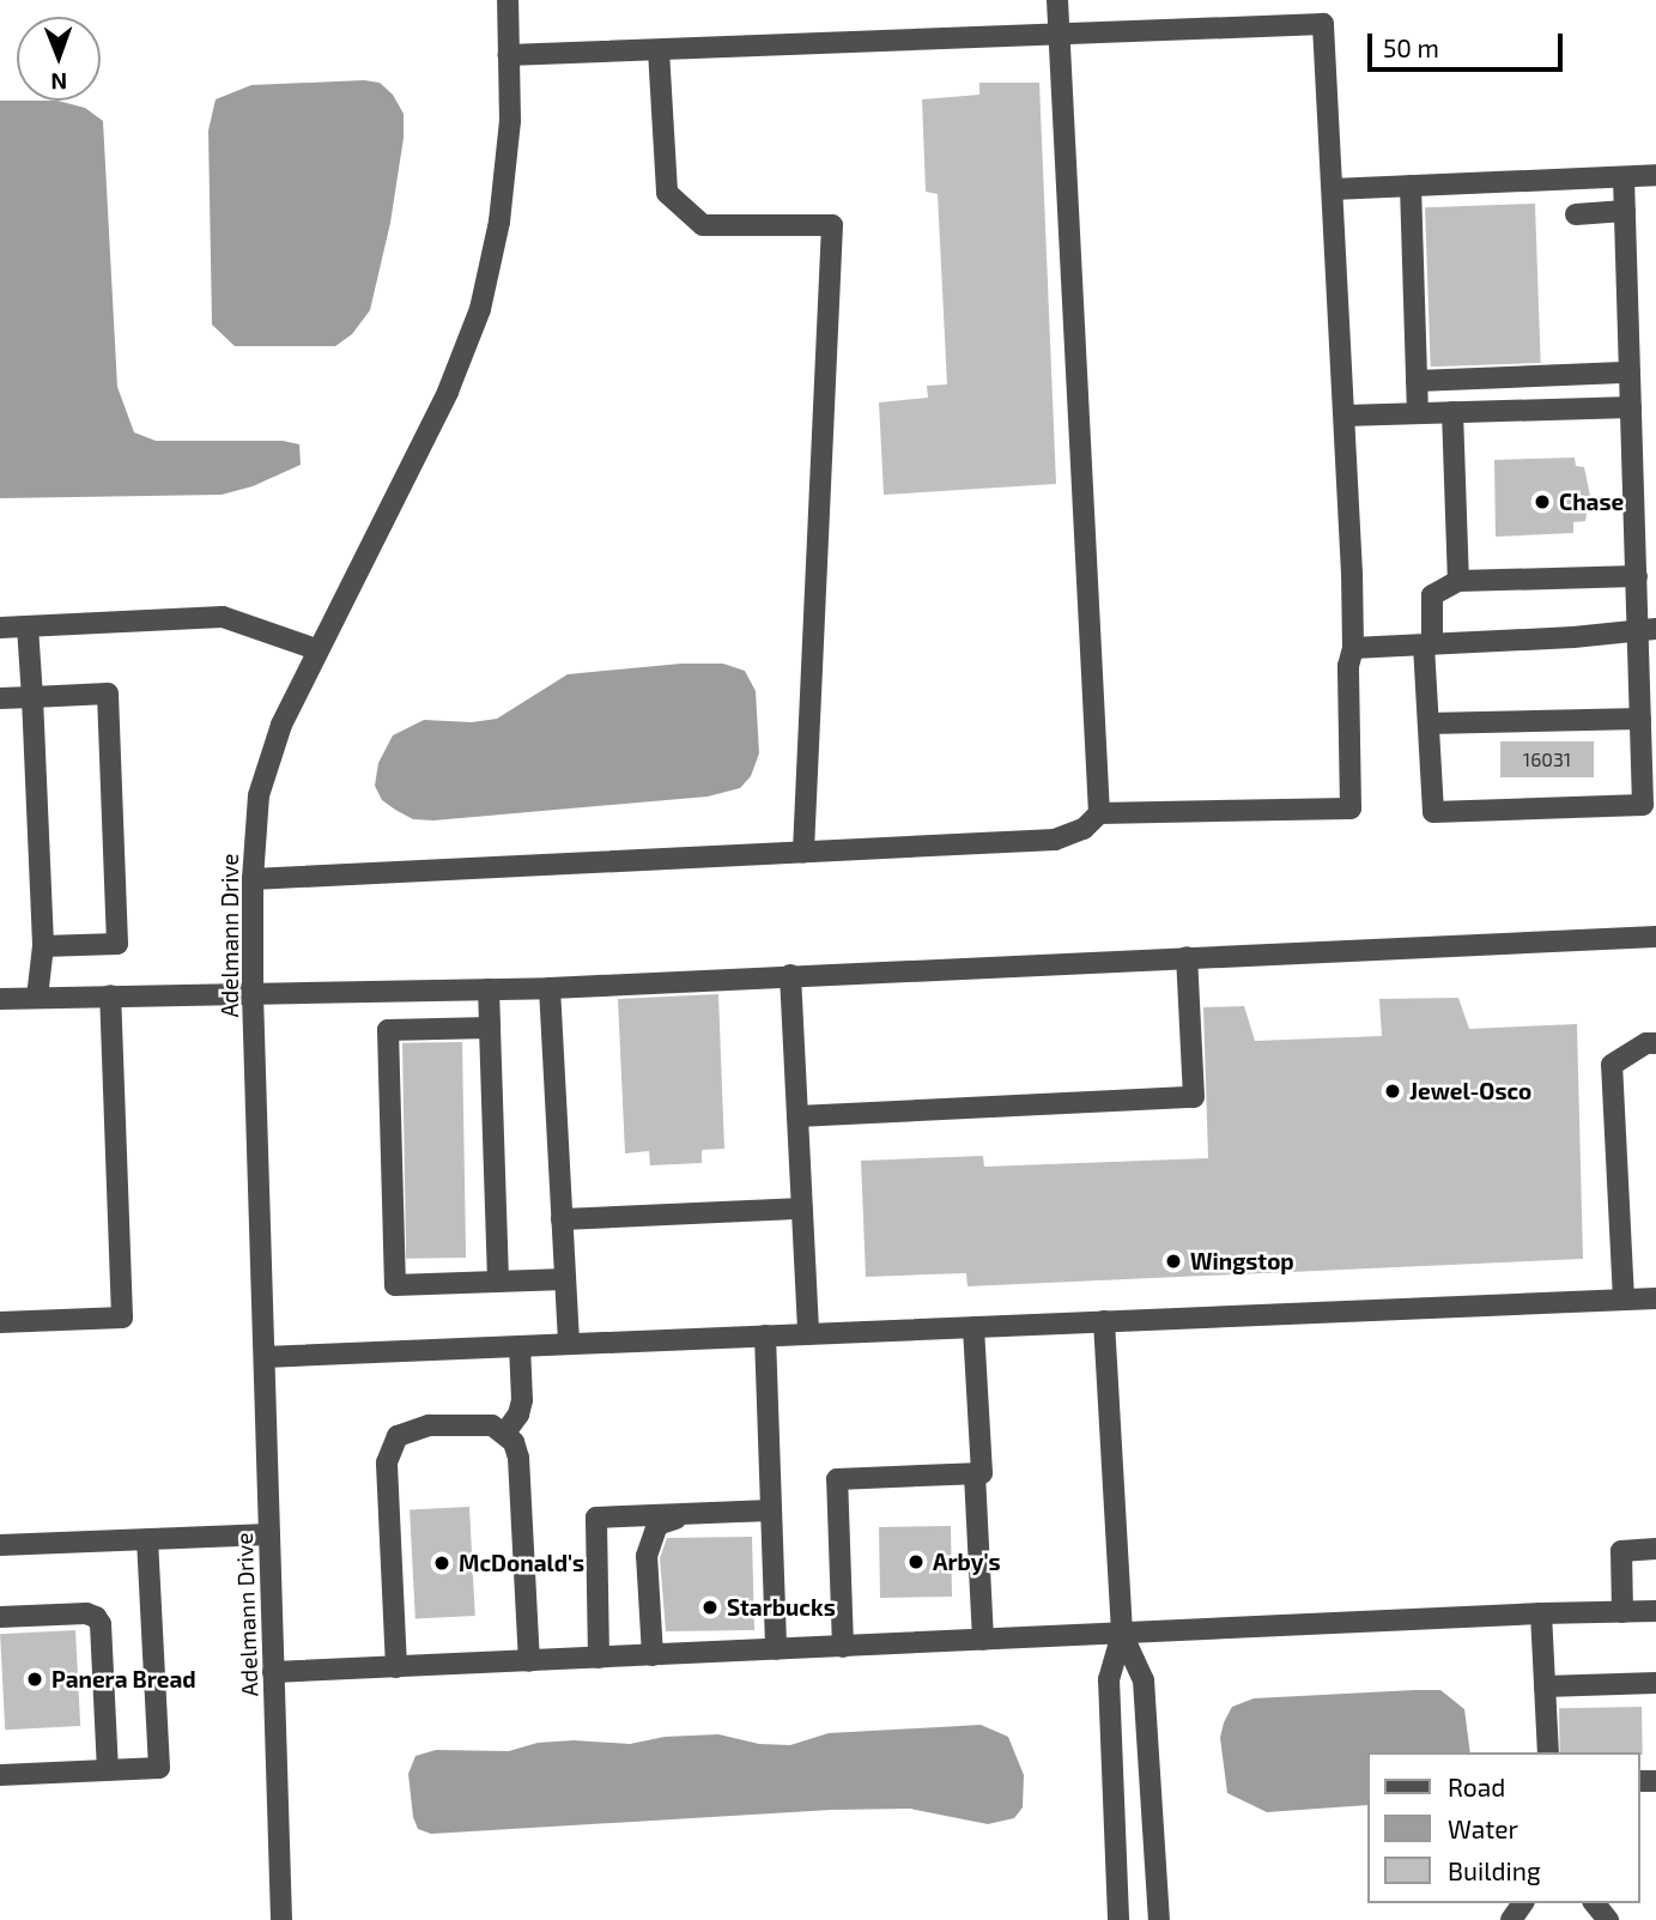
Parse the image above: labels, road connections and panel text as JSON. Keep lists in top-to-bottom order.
{
  "streets": {
    "street": ["Adelmann Drive"]
  },
  "places": [
    "Chase",
    "Jewel-Osco",
    "Wingstop",
    "Arby's",
    "McDonald's",
    "Starbucks",
    "Panera Bread"
  ],
  "house_numbers": ["16031"],
  "legend": ["Road", "Water", "Building"],
  "scale_bar": "50 m",
  "north": "bottom"
}
